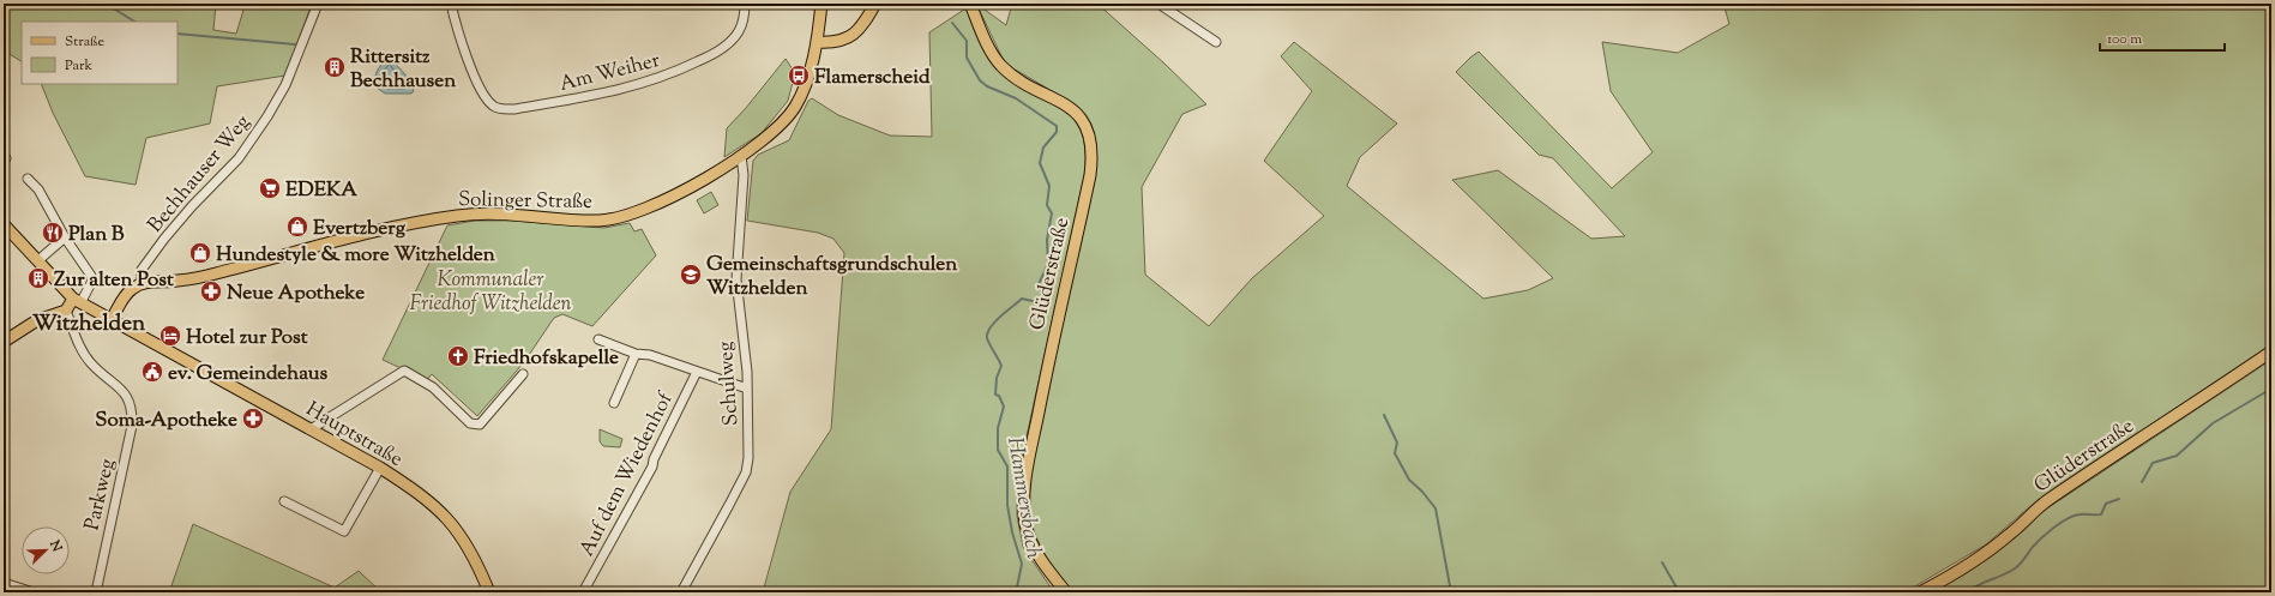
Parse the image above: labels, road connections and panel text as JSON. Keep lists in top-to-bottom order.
{
  "streets": {
    "main road": ["Solinger Straße", "Glüderstraße", "Hauptstraße"],
    "street": [
      "Am Weiher",
      "Bechhauser Weg",
      "Schulweg",
      "Auf dem Wiedenhof",
      "Parkweg"
    ]
  },
  "crossings": [
    ["Bechhauser Weg", "Solinger Straße"],
    ["Solinger Straße", "Schulweg"]
  ],
  "districts": ["Witzhelden"],
  "water": ["Hammersbach"],
  "parks": ["Kommunaler Friedhof Witzhelden"],
  "places": {
    "building": ["Rittersitz Bechhausen", "Zur alten Post"],
    "bus stop": ["Flamerscheid"],
    "supermarket": ["EDEKA"],
    "shop": ["Evertzberg", "Hundestyle & more Witzhelden"],
    "restaurant": ["Plan B"],
    "school or university": ["Gemeinschaftsgrundschulen Witzhelden"],
    "pharmacy": ["Neue Apotheke", "Soma-Apotheke"],
    "hotel": ["Hotel zur Post"],
    "church": ["Friedhofskapelle"],
    "public building": ["ev. Gemeindehaus"]
  },
  "legend": ["Straße", "Park"],
  "scale_bar": "100 m",
  "north": "top right"
}
